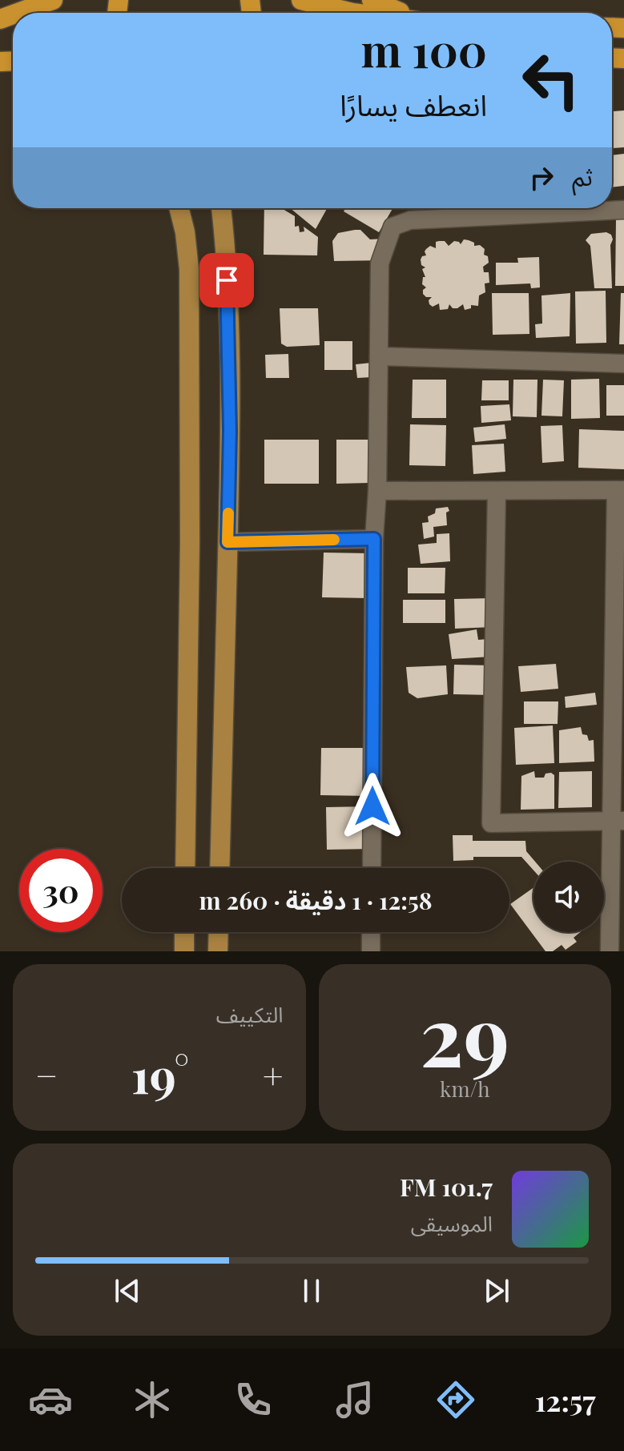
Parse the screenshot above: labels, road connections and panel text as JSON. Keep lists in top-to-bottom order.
{
  "page": {
    "turn": ["100 m", "انعطف يسارًا"],
    "then": "ثم",
    "limit": "30",
    "trip": "12:58 · 1 دقيقة · 260 m",
    "tile": [
      ["29", "km/h"],
      "التكييف"
    ],
    "heat": ["−", "19°", "+"],
    "song": ["101.7 FM", "الموسيقى"],
    "tabs": "12:57"
  }
}
